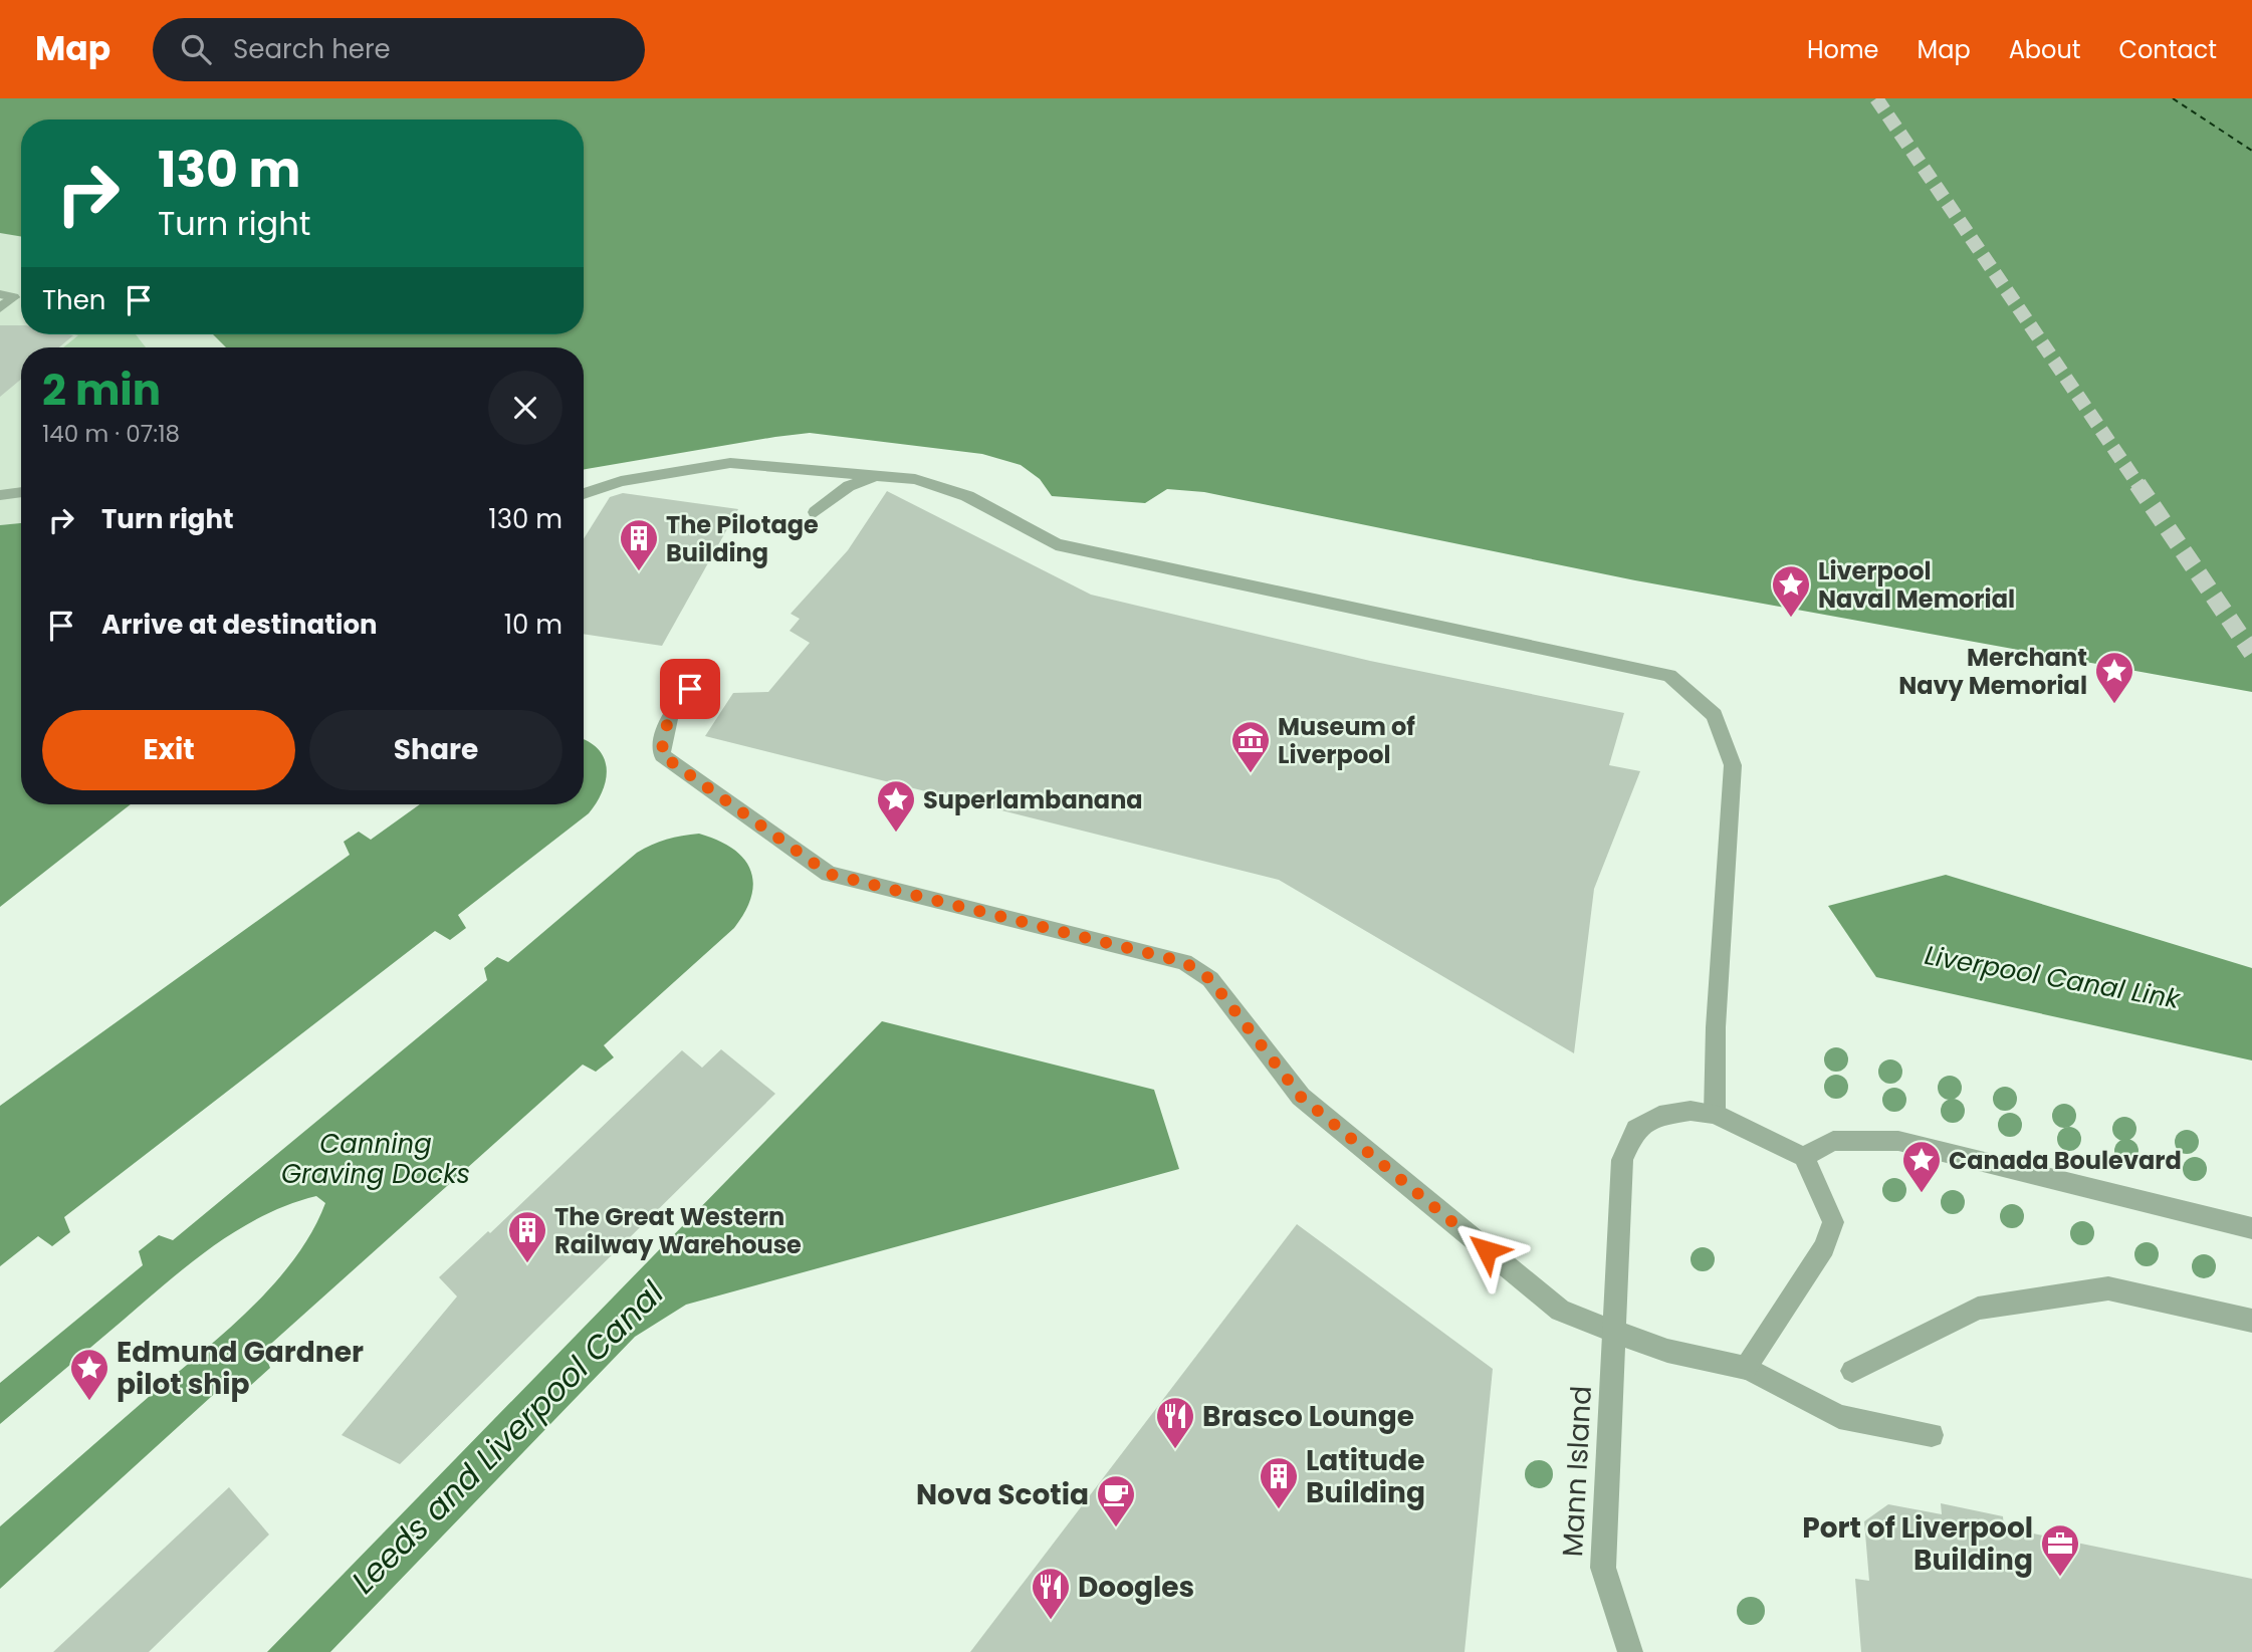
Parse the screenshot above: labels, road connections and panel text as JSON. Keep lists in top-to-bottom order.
{
  "streets": {
    "street": ["Mann Island"]
  },
  "water": ["Liverpool Canal Link", "Canning Graving Docks", "Leeds and Liverpool Canal"],
  "places": {
    "building": ["The Pilotage Building", "The Great Western Railway Warehouse", "Latitude Building"],
    "place": [
      "Liverpool Naval Memorial",
      "Merchant Navy Memorial",
      "Superlambanana",
      "Canada Boulevard",
      "Edmund Gardner pilot ship"
    ],
    "museum": ["Museum of Liverpool"],
    "restaurant": ["Brasco Lounge", "Doogles"],
    "cafe": ["Nova Scotia"],
    "office": ["Port of Liverpool Building"]
  },
  "page": {
    "header": "Map",
    "search": "Search here",
    "nav": [
      "Home",
      "Map",
      "About",
      "Contact"
    ],
    "turn": ["130 m", "Turn right"],
    "then": "Then",
    "heading": ["2 min", "140 m · 07:18"],
    "list": [
      {
        "name": "Turn right",
        "value": "130 m"
      },
      {
        "name": "Arrive at destination",
        "value": "10 m"
      }
    ],
    "buttons": ["Exit", "Share"]
  }
}
